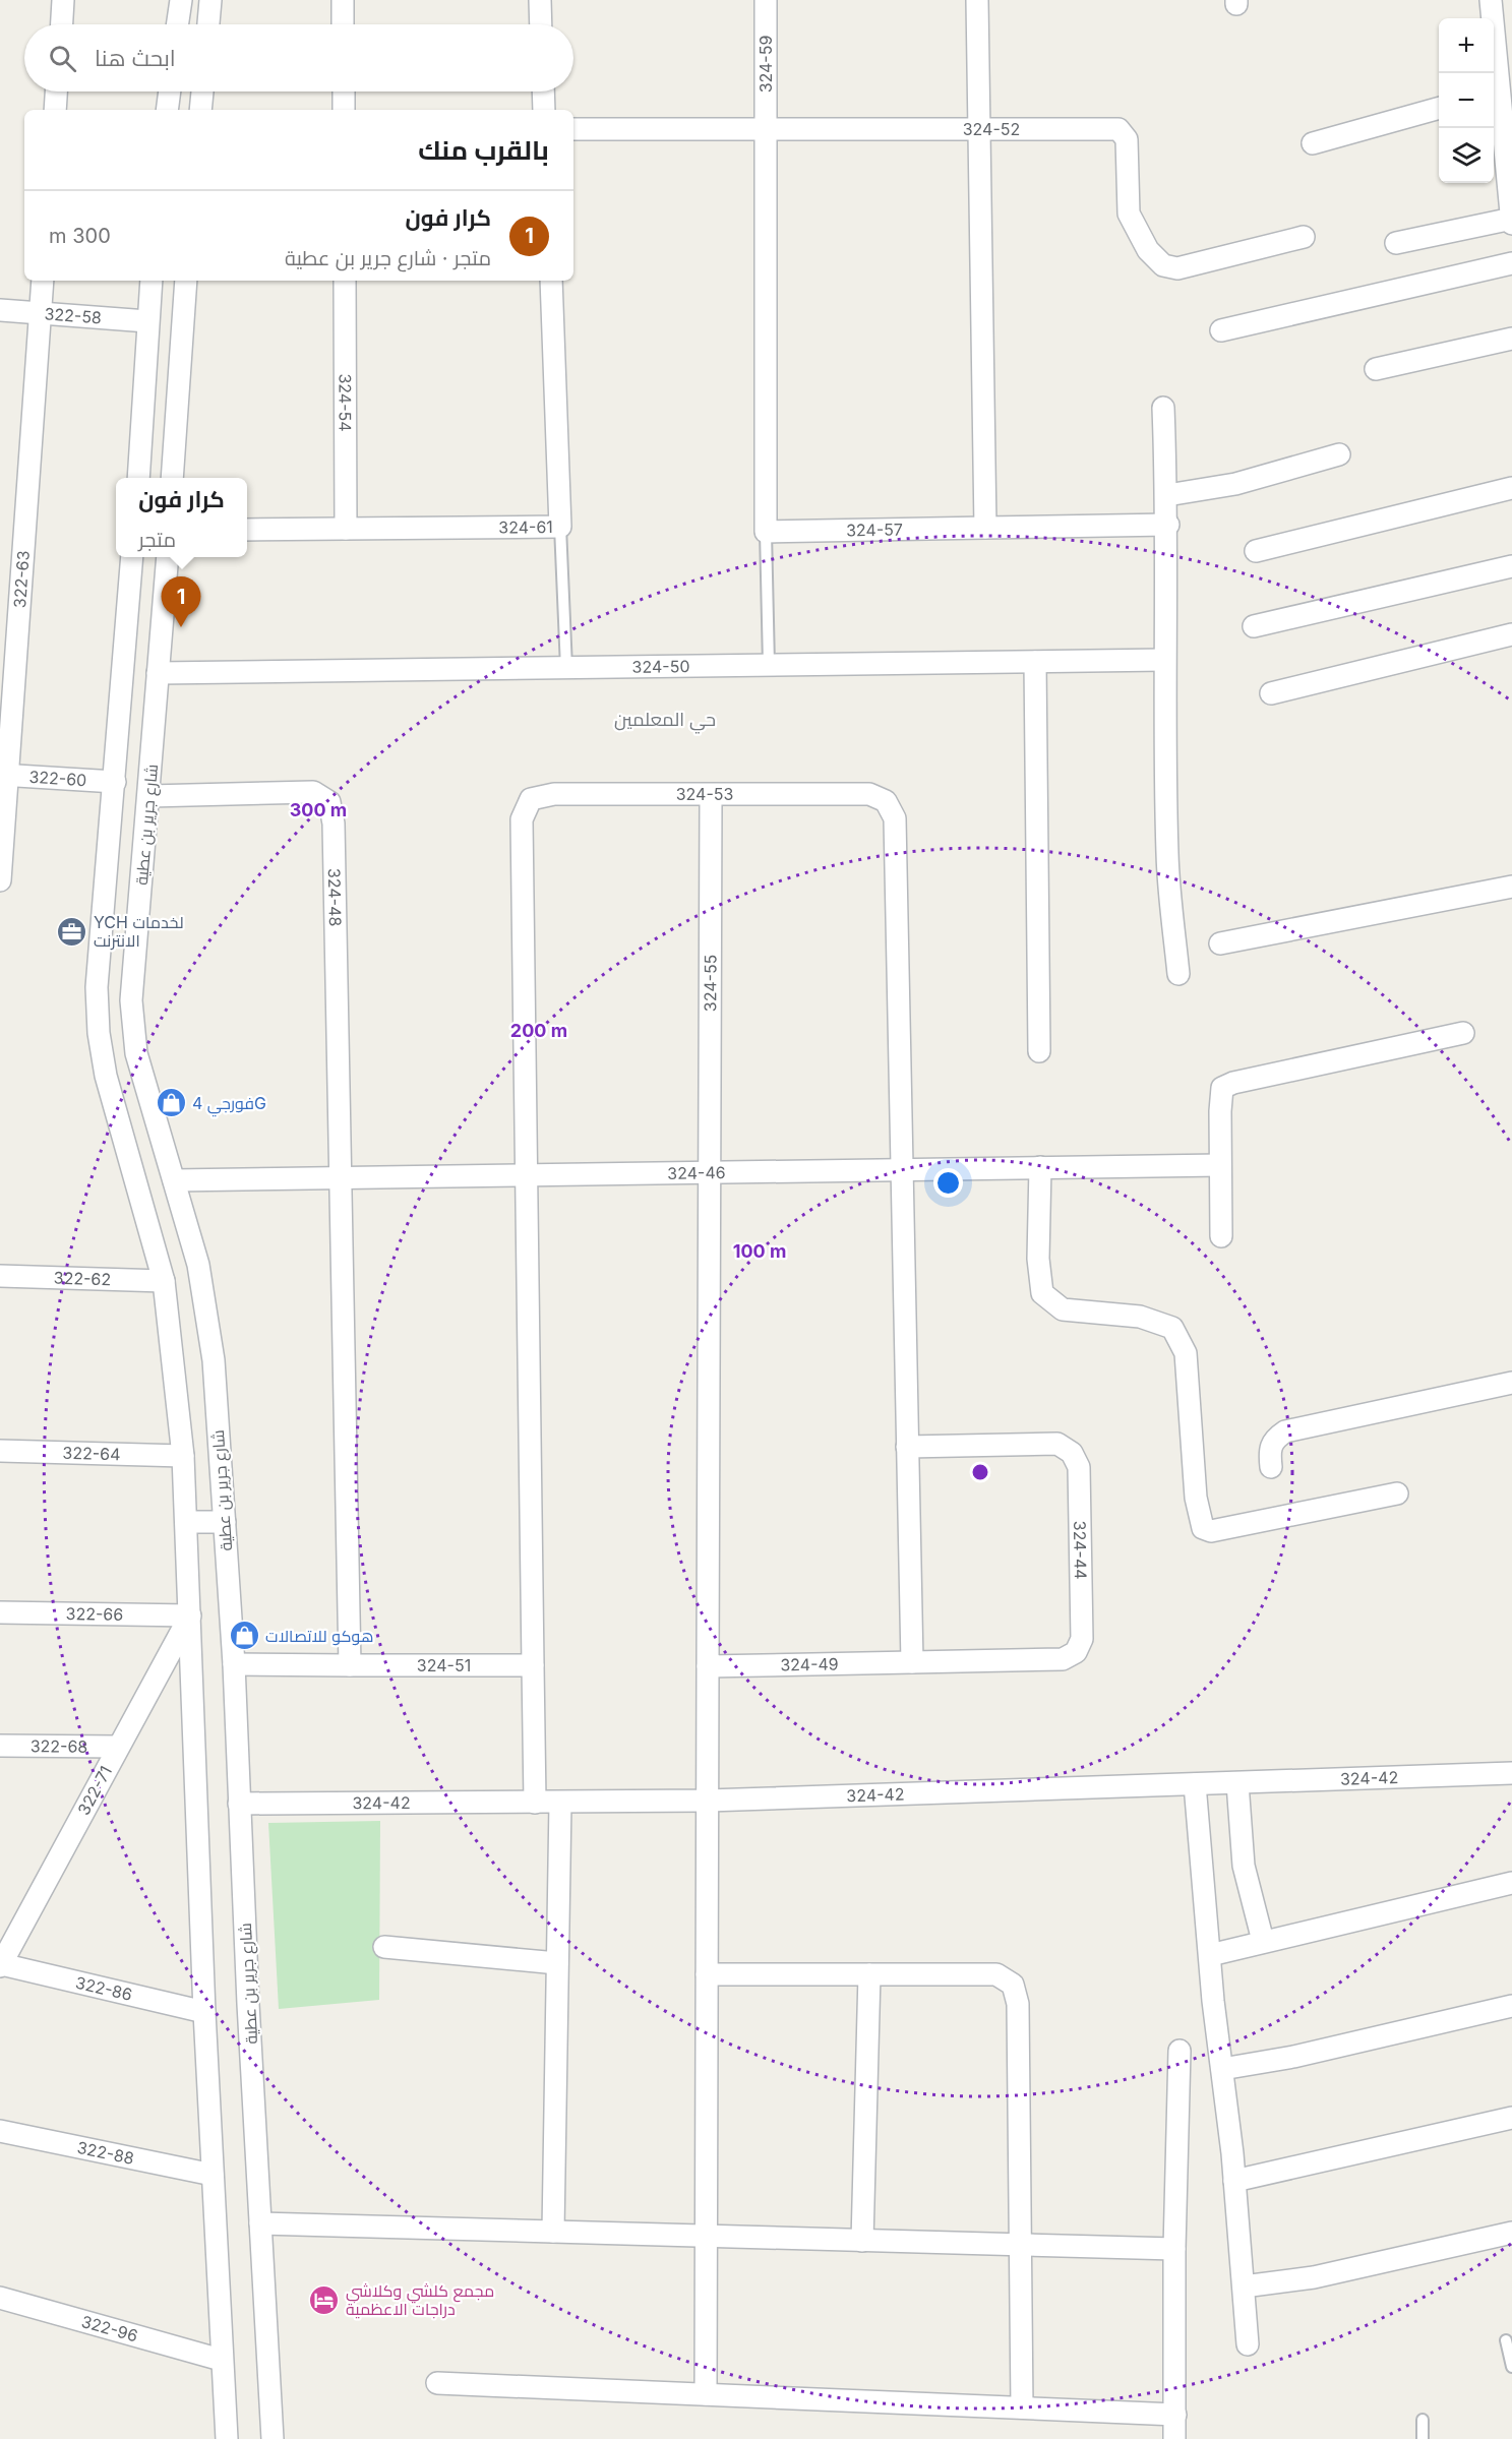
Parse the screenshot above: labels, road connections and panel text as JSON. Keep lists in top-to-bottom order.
{
  "streets": {
    "street": [
      "324-59",
      "324-52",
      "322-58",
      "324-54",
      "324-61",
      "324-57",
      "322-63",
      "324-50",
      "322-60",
      "324-53",
      "شارع جرير بن عطية",
      "324-48",
      "324-55",
      "324-46",
      "322-62",
      "322-64",
      "324-44",
      "322-66",
      "324-49",
      "324-51",
      "322-68",
      "324-42",
      "322-71",
      "322-86",
      "322-88",
      "322-96"
    ]
  },
  "crossings": [
    ["324-59", "324-52"],
    ["322-58", "322-63"],
    ["324-54", "324-61"],
    ["322-63", "322-60"],
    ["324-50", "شارع جرير بن عطية"],
    ["324-53", "324-55"],
    ["324-53", "324-46"],
    ["شارع جرير بن عطية", "324-48"],
    ["شارع جرير بن عطية", "324-46"],
    ["شارع جرير بن عطية", "324-51"],
    ["شارع جرير بن عطية", "324-42"],
    ["324-48", "324-46"],
    ["324-55", "324-46"],
    ["324-44", "324-49"],
    ["322-66", "322-71"],
    ["322-68", "322-71"],
    ["322-71", "322-86"]
  ],
  "districts": ["حي المعلمين"],
  "places": {
    "office": ["YCH لخدمات الانترنت"],
    "shop": ["فورجي 4G", "هوكو للاتصالات"],
    "hotel": ["مجمع كلشي وكلاشي دراجات الاعظمية"]
  },
  "page": {
    "map_buttons": ["+", "−"],
    "search": "ابحث هنا",
    "heading": "بالقرب منك",
    "list": [
      {
        "mark": "1",
        "name": "كرار فون",
        "note": "متجر · شارع جرير بن عطية",
        "value": "300 m"
      }
    ],
    "popup": ["كرار فون", "متجر"],
    "pins": "1"
  },
  "rings": ["300 m", "200 m", "100 m"]
}
